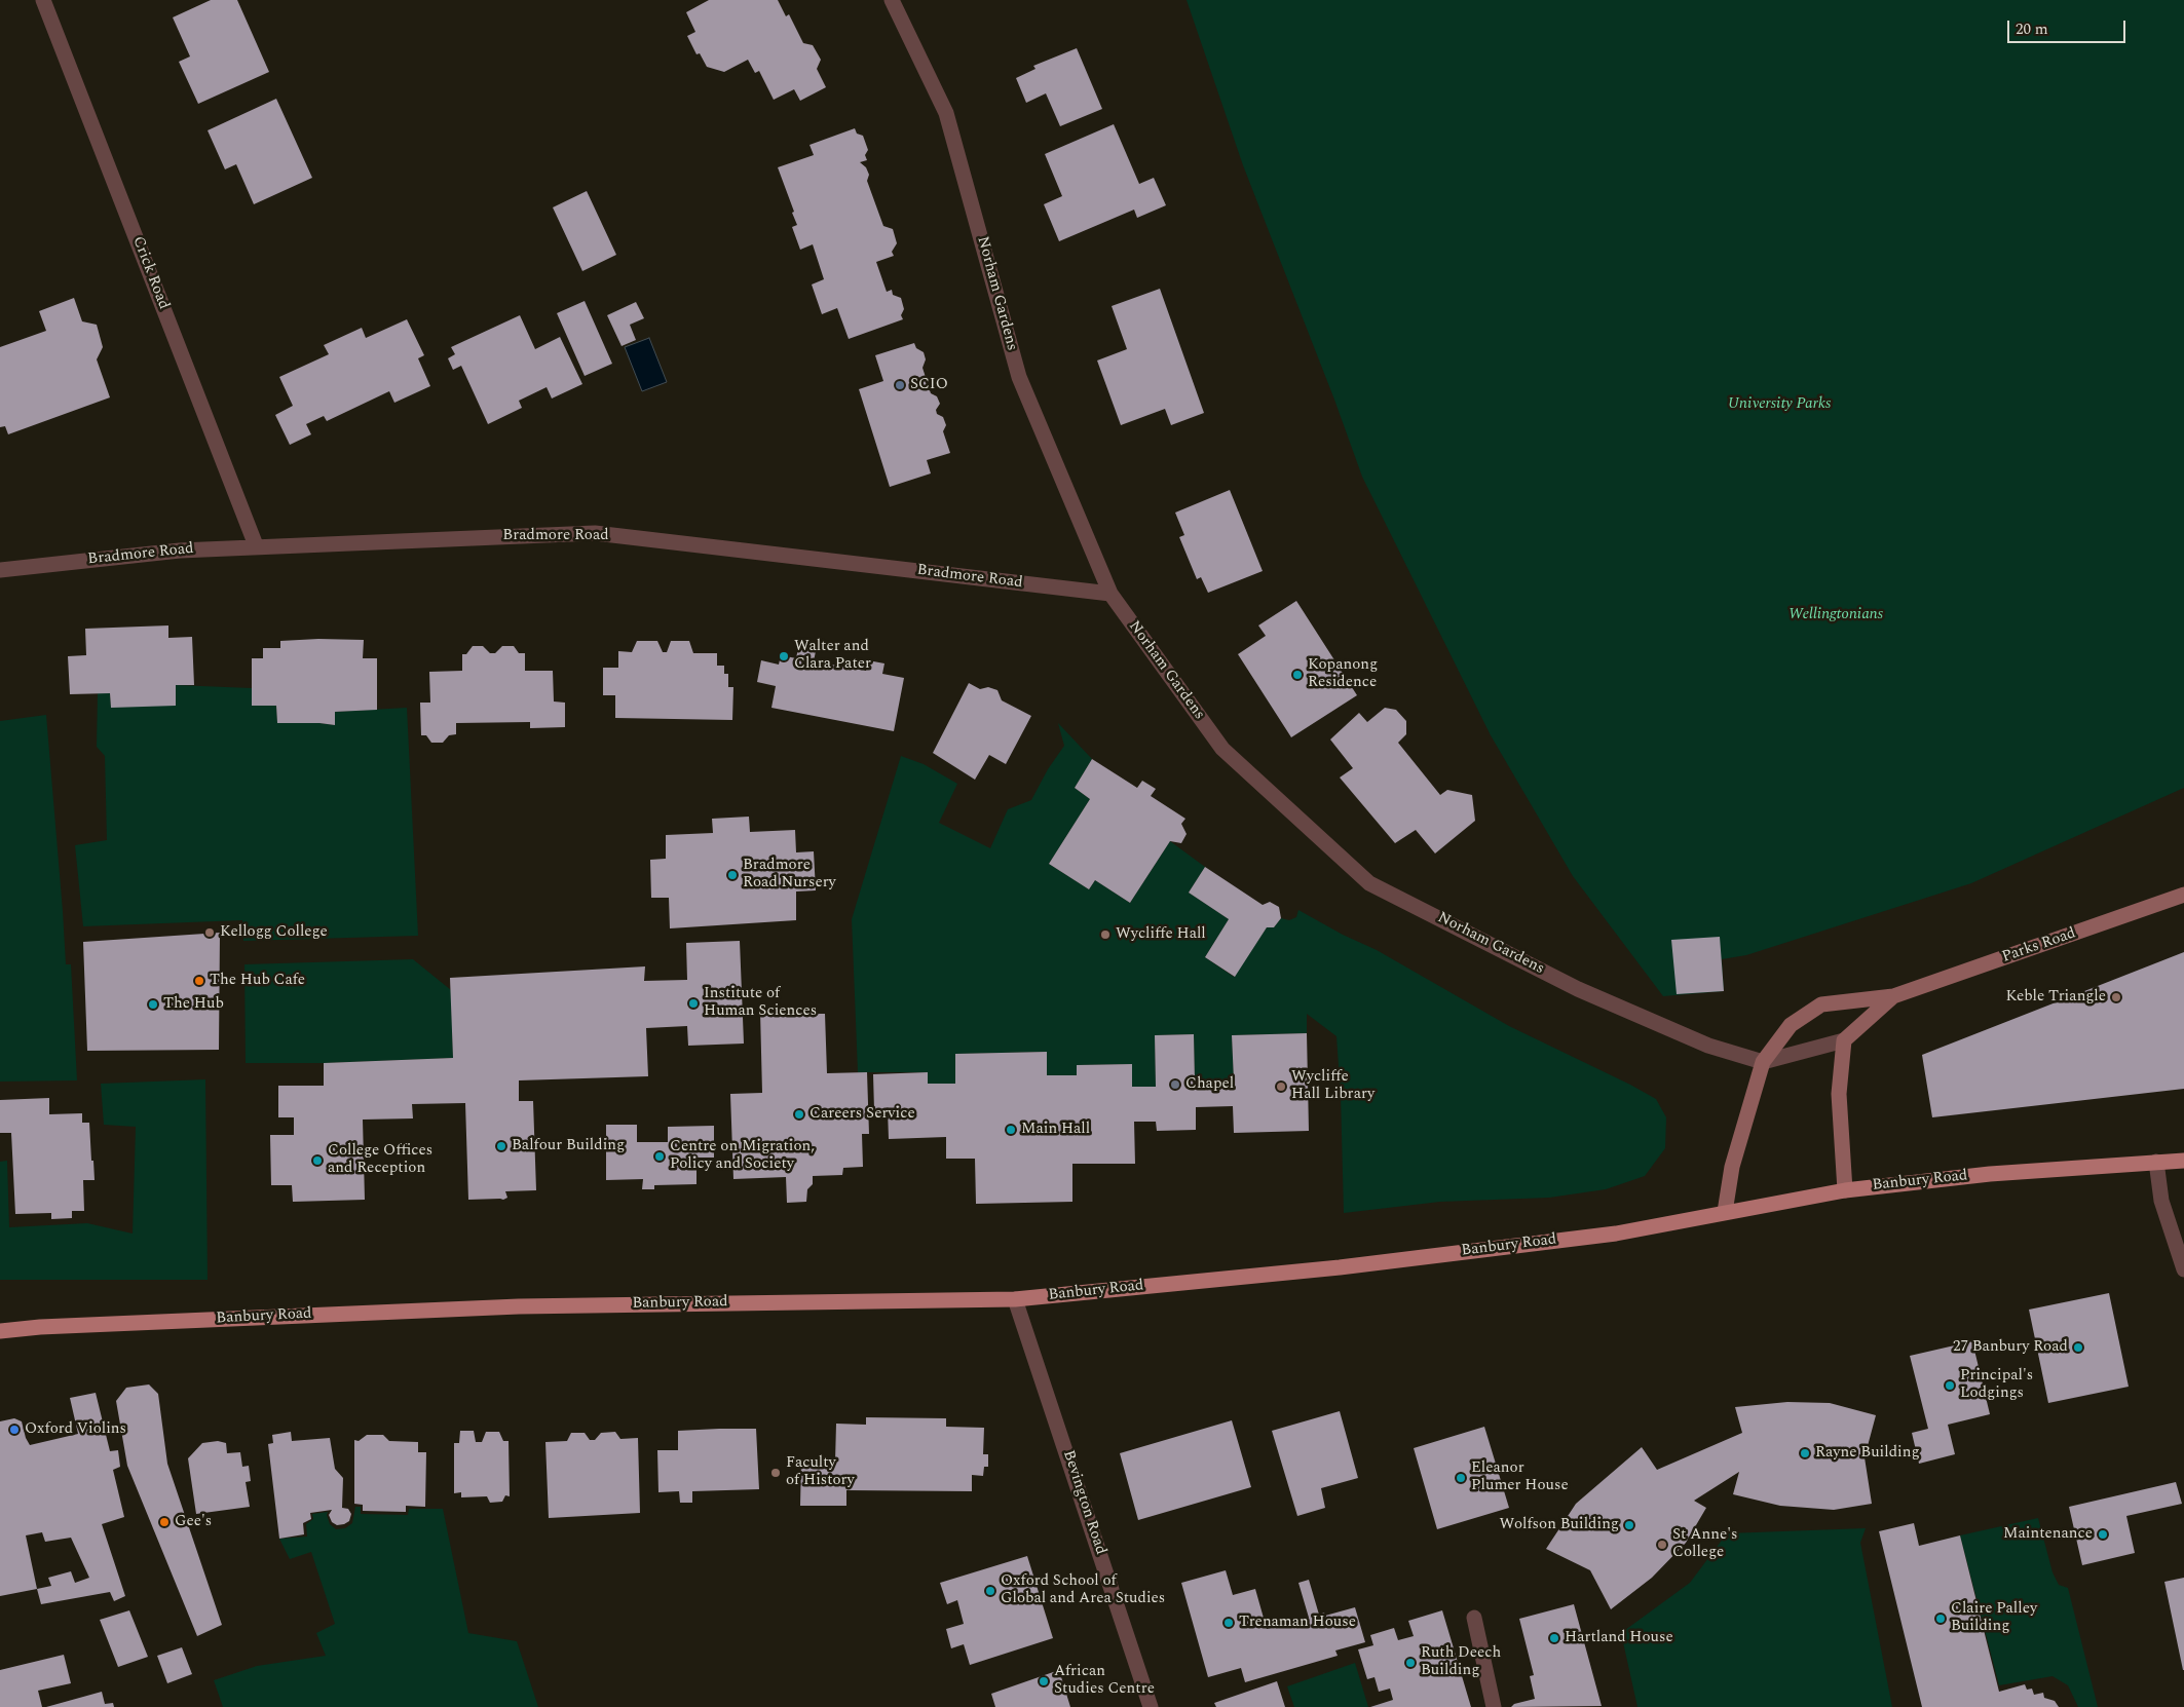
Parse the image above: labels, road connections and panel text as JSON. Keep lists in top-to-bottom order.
{
  "streets": {
    "main road": ["Banbury Road"],
    "street": [
      "Crick Road",
      "Norham Gardens",
      "Bradmore Road",
      "Parks Road",
      "Bevington Road"
    ]
  },
  "crossings": [
    ["Crick Road", "Bradmore Road"],
    ["Norham Gardens", "Bradmore Road"],
    ["Norham Gardens", "Parks Road"],
    ["Parks Road", "Banbury Road"],
    ["Banbury Road", "Bevington Road"]
  ],
  "parks": ["University Parks", "Wellingtonians"],
  "places": [
    "SCIO",
    "Walter and Clara Pater",
    "Kopanong Residence",
    "Bradmore Road Nursery",
    "Kellogg College",
    "Wycliffe Hall",
    "The Hub Cafe",
    "Keble Triangle",
    "Institute of Human Sciences",
    "The Hub",
    "Chapel",
    "Wycliffe Hall Library",
    "Careers Service",
    "Main Hall",
    "Balfour Building",
    "Centre on Migration, Policy and Society",
    "College Offices and Reception",
    "27 Banbury Road",
    "Principal's Lodgings",
    "Oxford Violins",
    "Rayne Building",
    "Faculty of History",
    "Eleanor Plumer House",
    "Gee's",
    "Wolfson Building",
    "Maintenance",
    "St Anne's College",
    "Oxford School of Global and Area Studies",
    "Claire Palley Building",
    "Trenaman House",
    "Hartland House",
    "Ruth Deech Building",
    "African Studies Centre"
  ],
  "scale_bar": "20 m"
}
